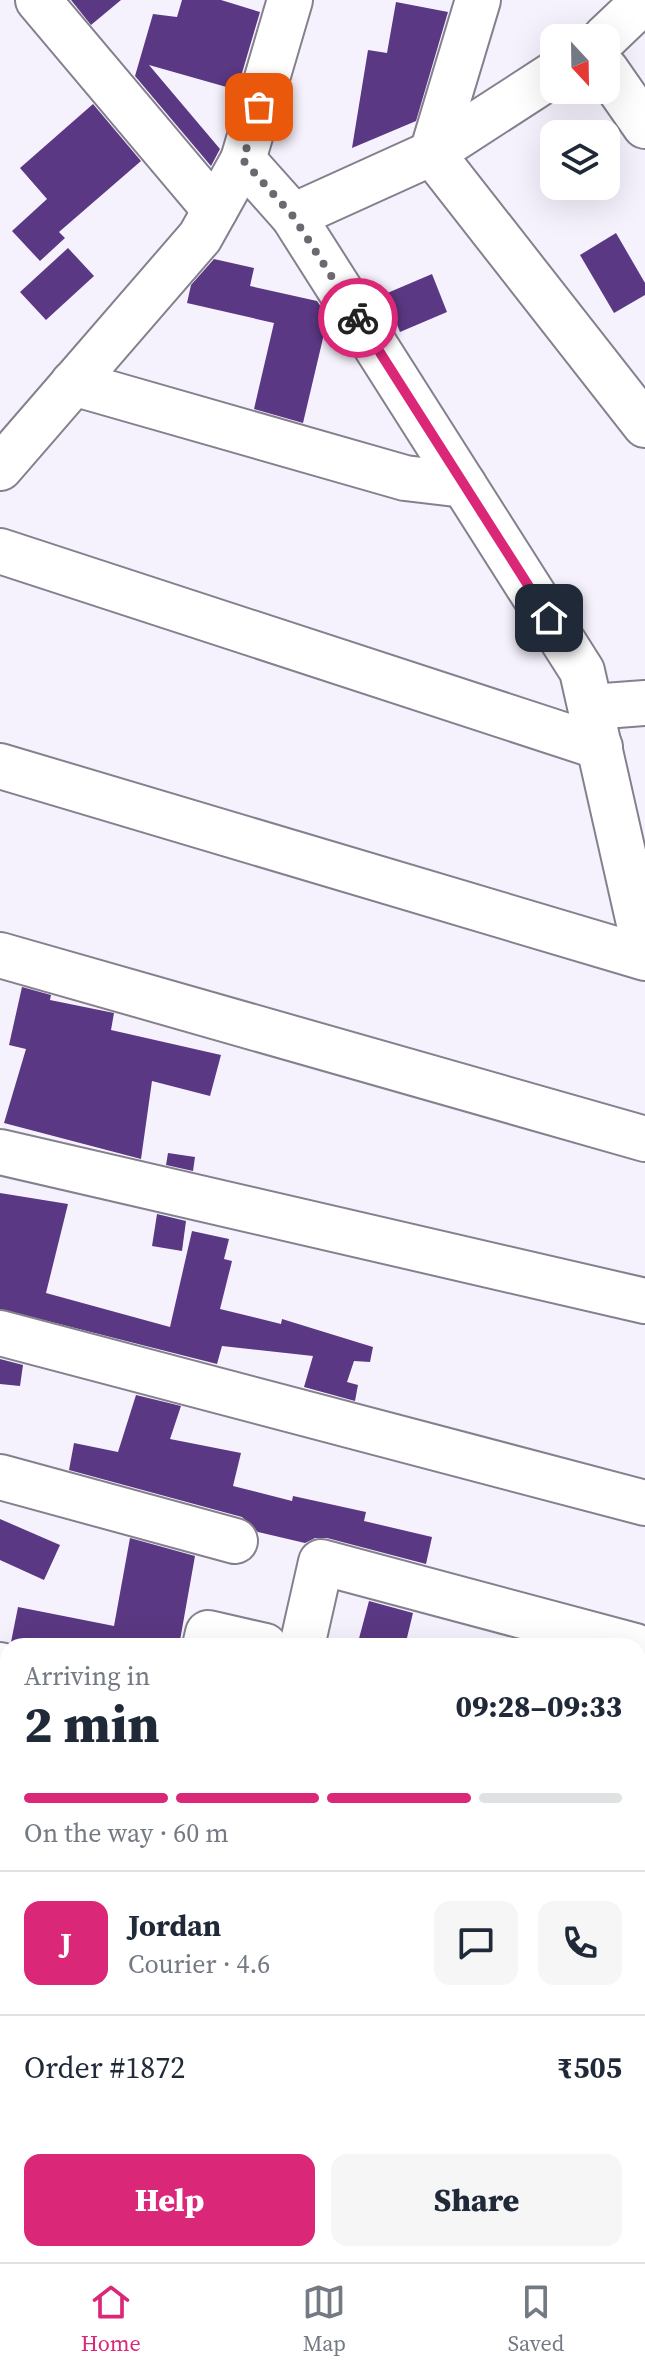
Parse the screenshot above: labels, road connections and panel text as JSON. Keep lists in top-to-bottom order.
{
  "north": "bottom",
  "page": {
    "heading": ["2 min", "Arriving in", "09:28–09:33"],
    "panel": [
      "Jordan",
      "Courier · 4.6",
      "Order #1872",
      "₹505"
    ],
    "bar": "On the way · 60 m",
    "round": "J",
    "buttons": ["Help", "Share"],
    "tabs": ["Home", "Map", "Saved"]
  }
}
